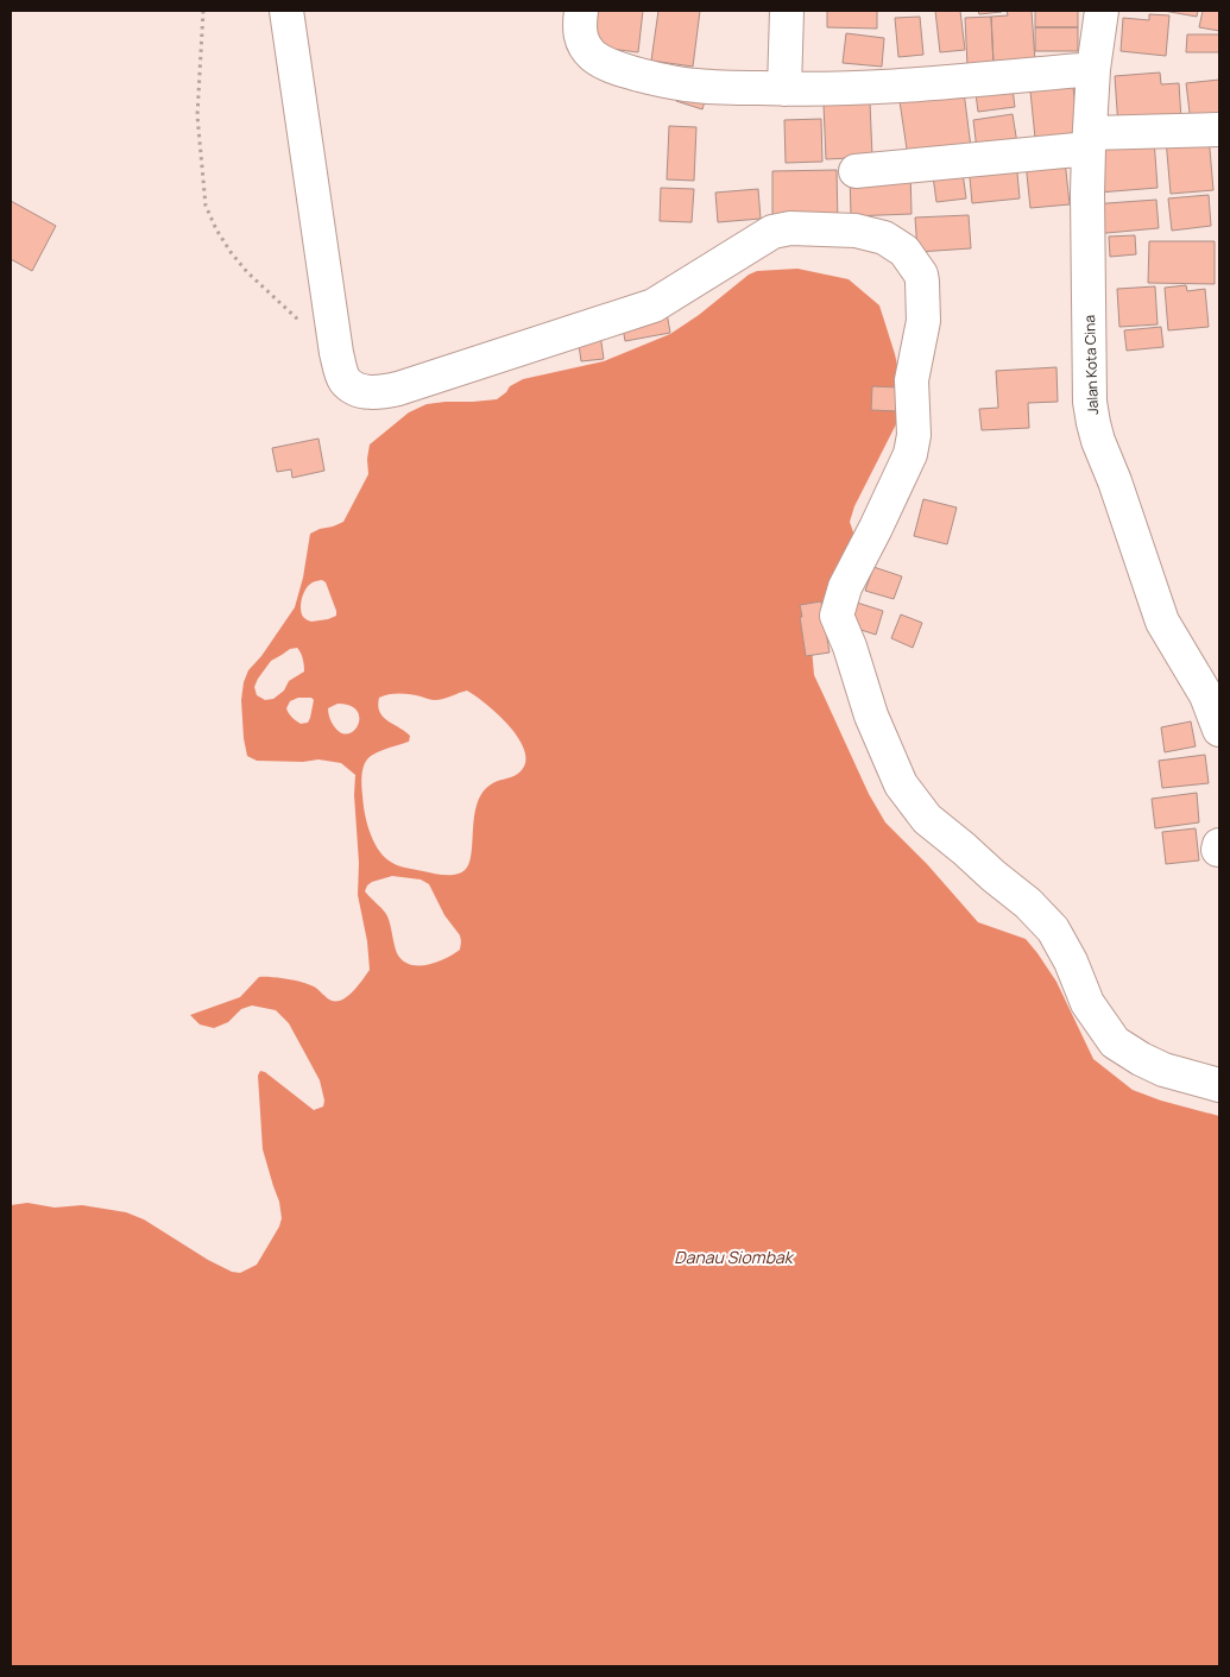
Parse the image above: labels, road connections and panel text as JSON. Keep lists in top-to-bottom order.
{
  "streets": {
    "street": ["Jalan Kota Cina"]
  },
  "water": ["Danau Siombak"]
}
